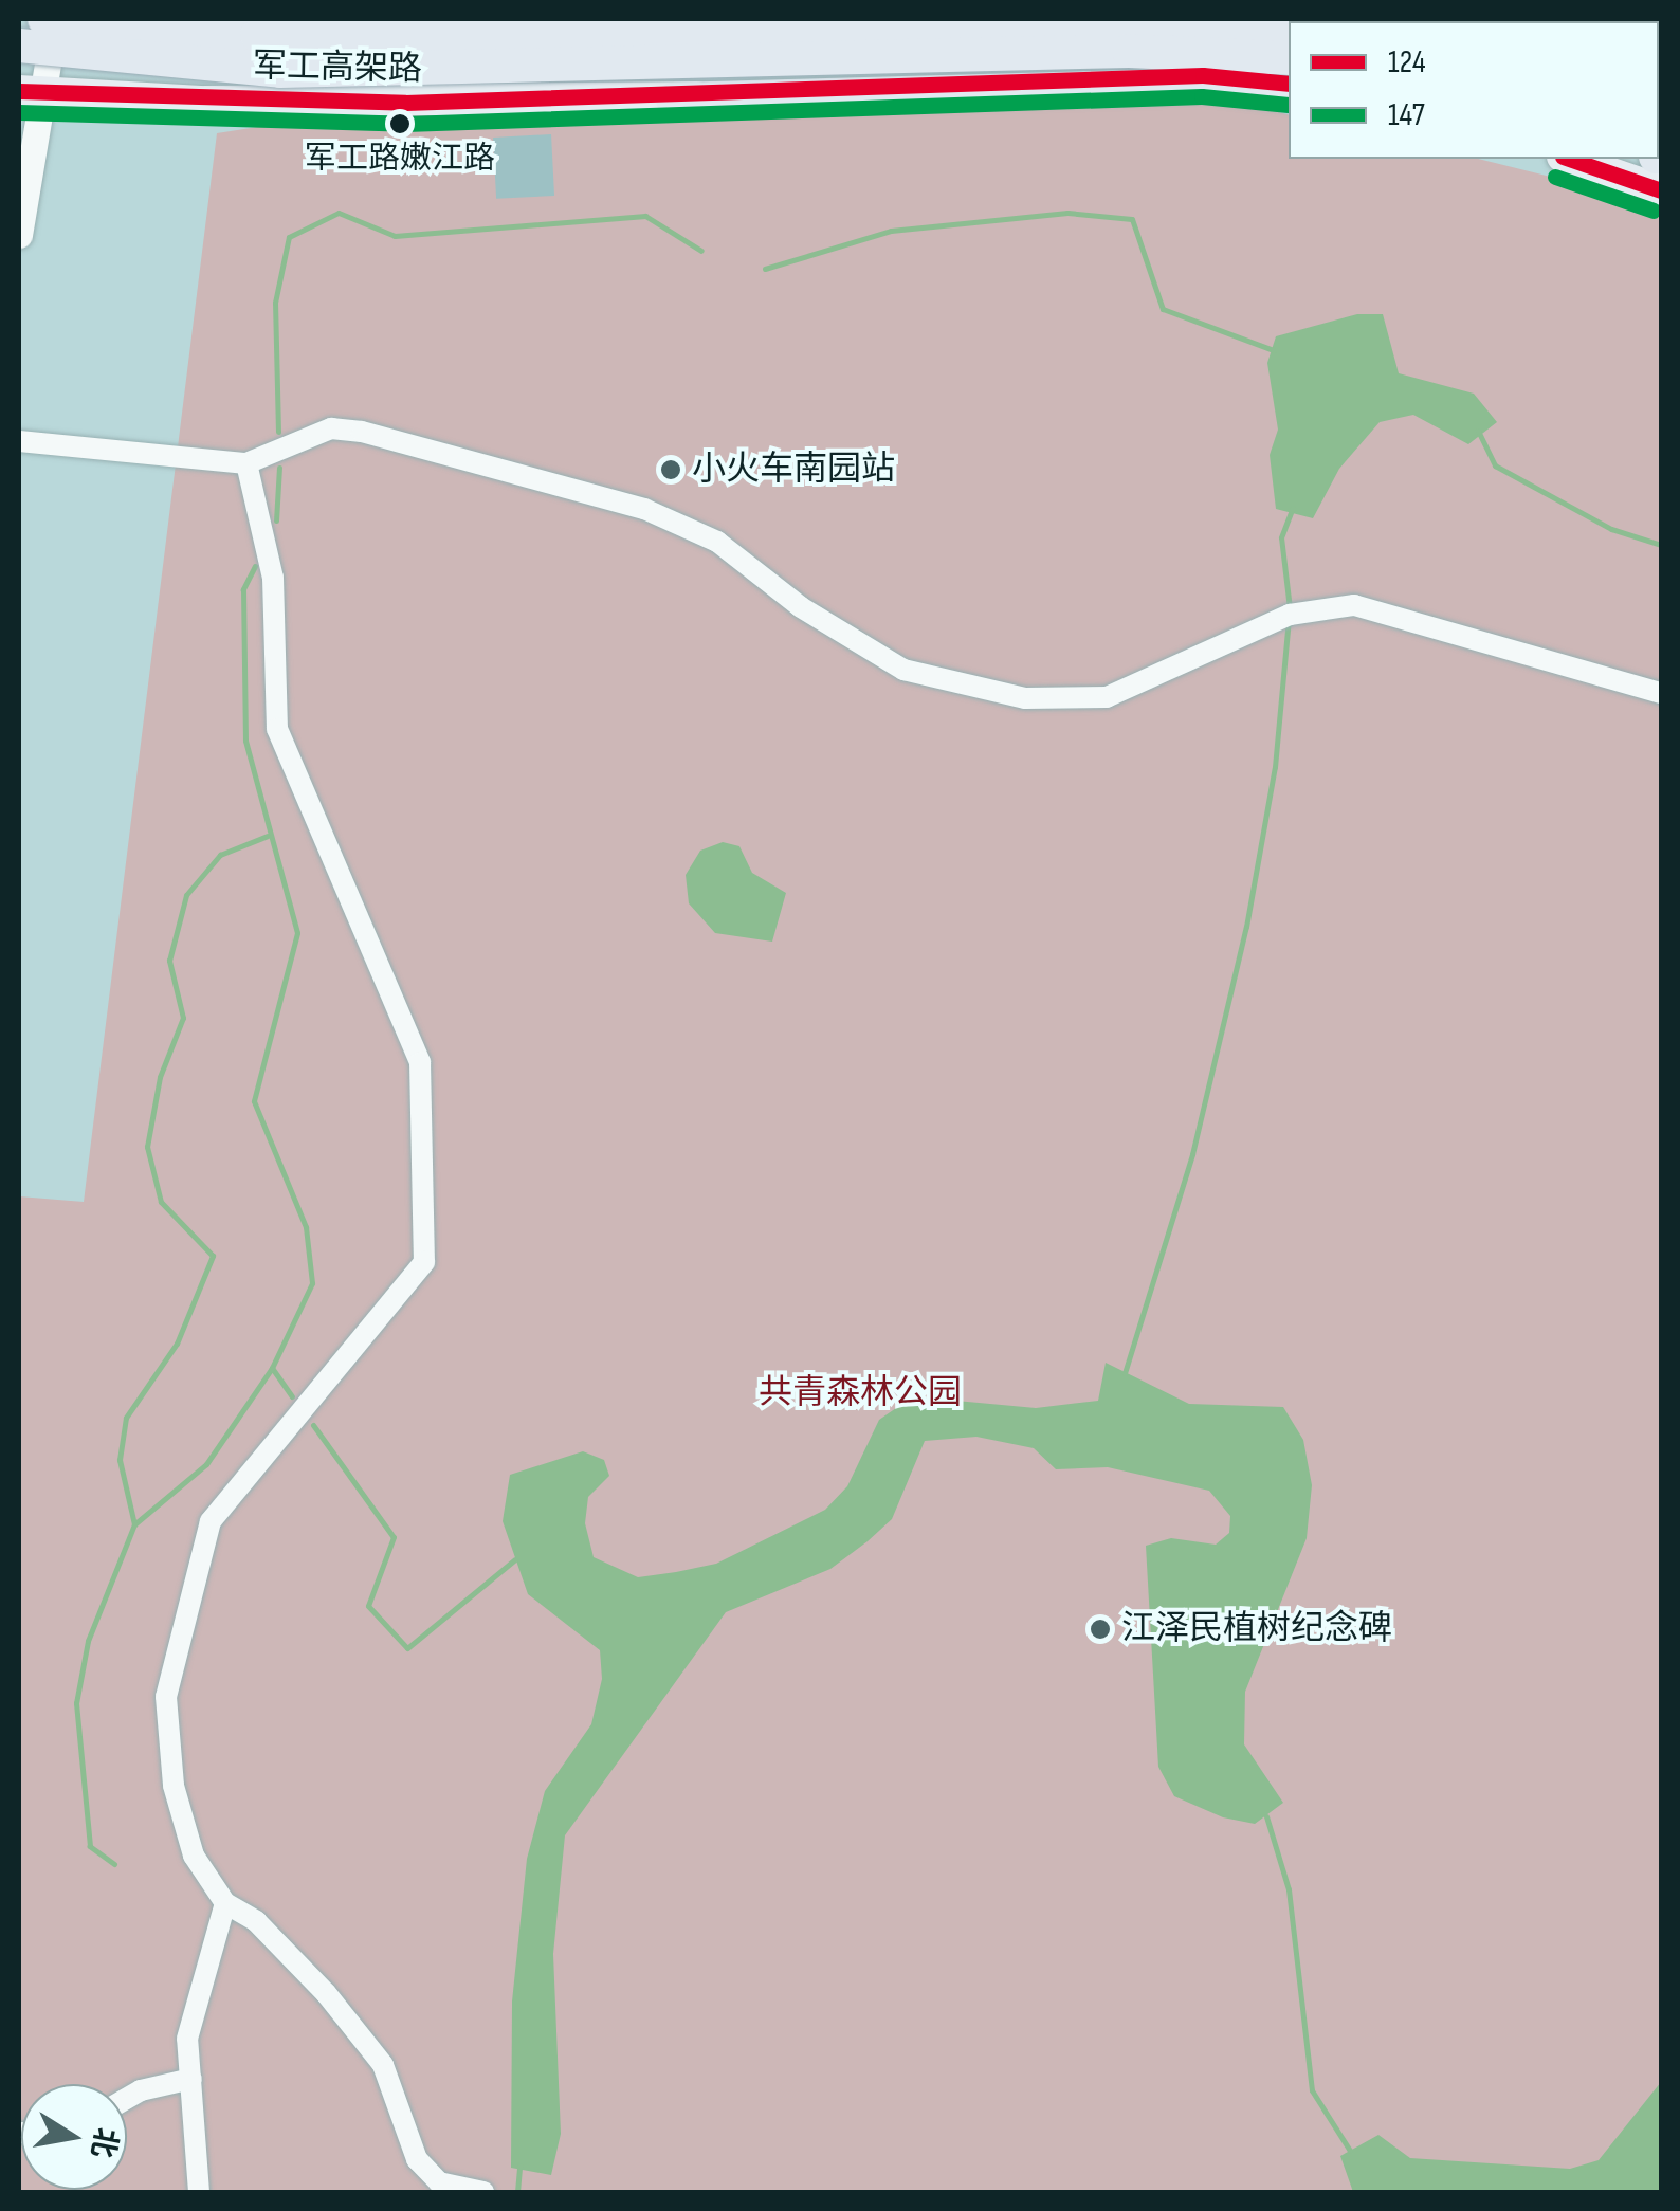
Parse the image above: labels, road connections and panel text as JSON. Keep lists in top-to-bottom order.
{
  "streets": {
    "highway": ["军工高架路"]
  },
  "parks": ["共青森林公园"],
  "places": ["军工路嫩江路", "小火车南园站", "江泽民植树纪念碑"],
  "lines": ["transit line 124", "transit line 147"],
  "legend": ["124", "147"],
  "north": "right"
}
